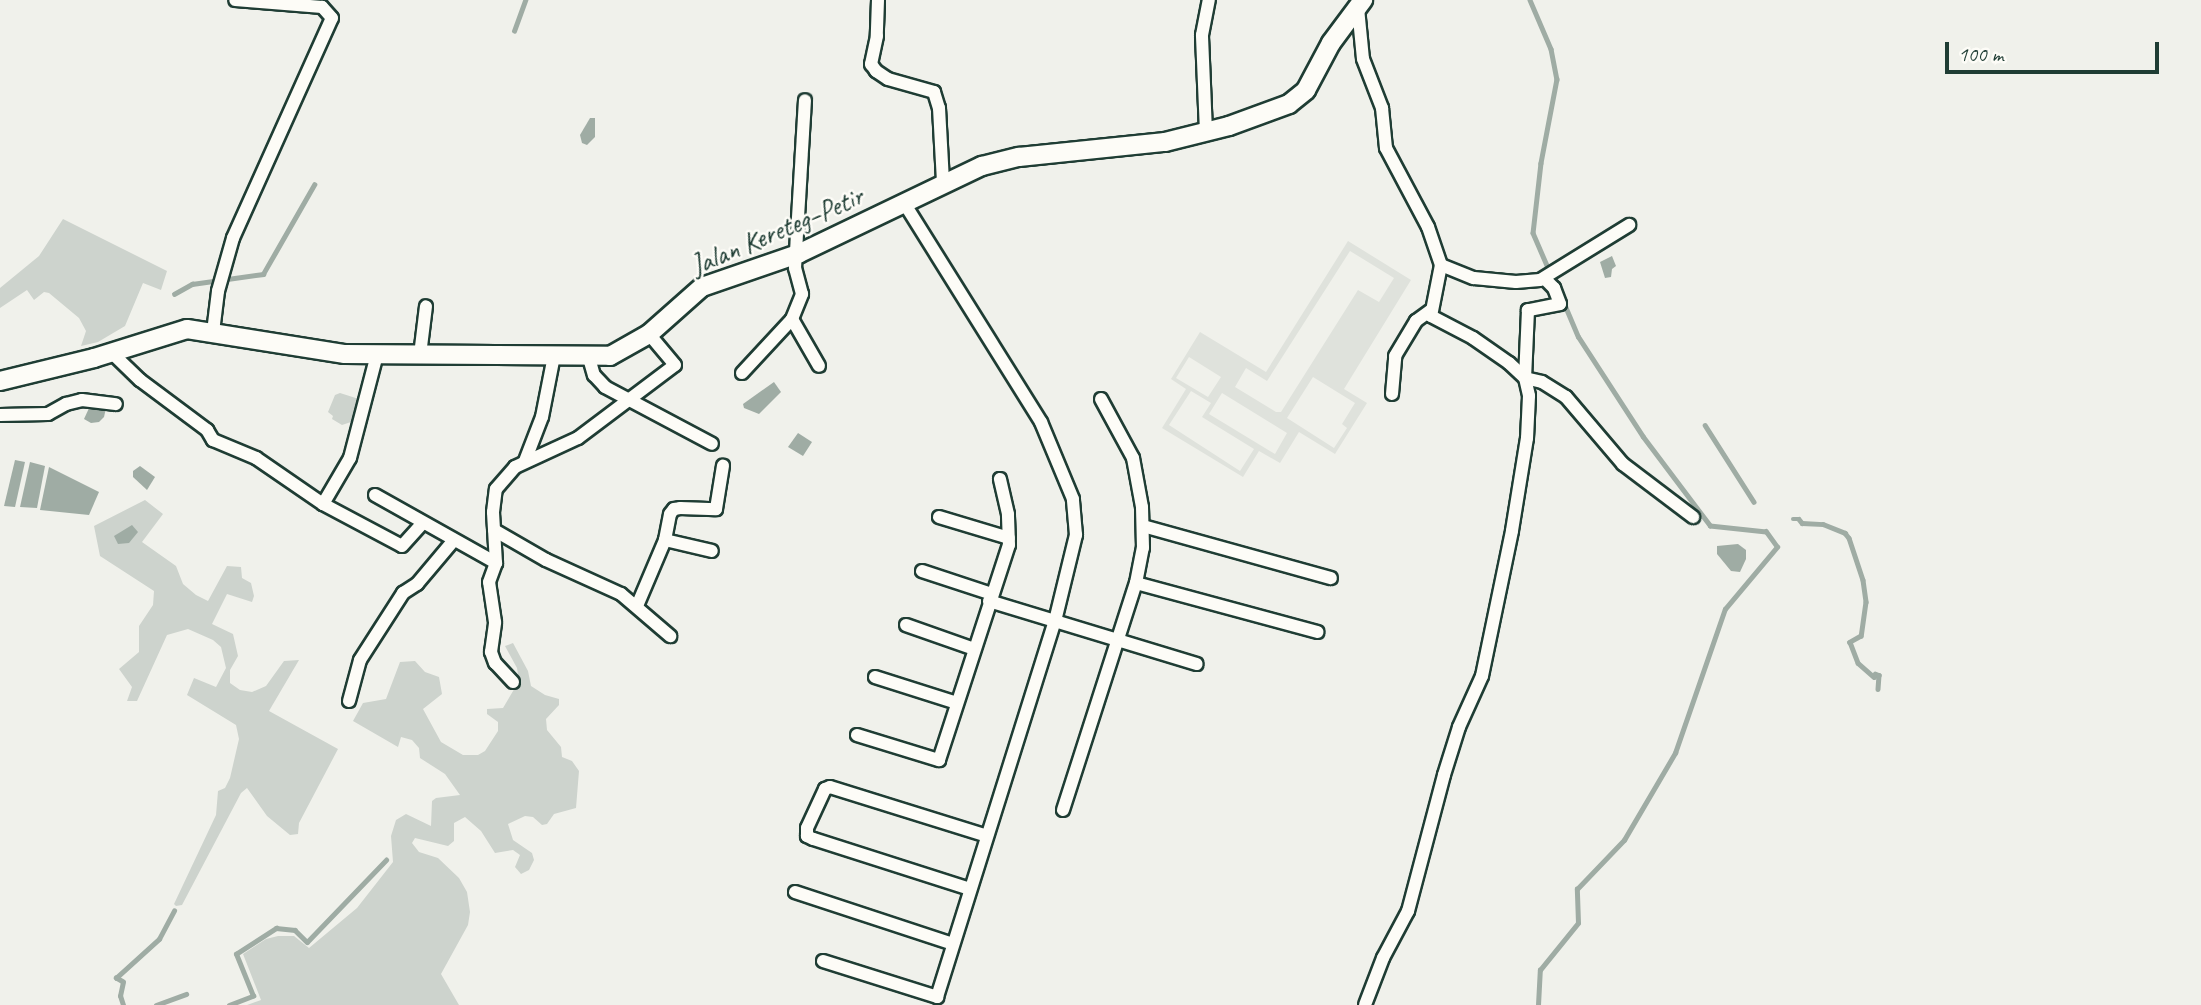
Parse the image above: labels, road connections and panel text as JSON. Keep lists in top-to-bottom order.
{
  "streets": {
    "street": ["Jalan Kereteg–Petir"]
  },
  "scale_bar": "100 m"
}
